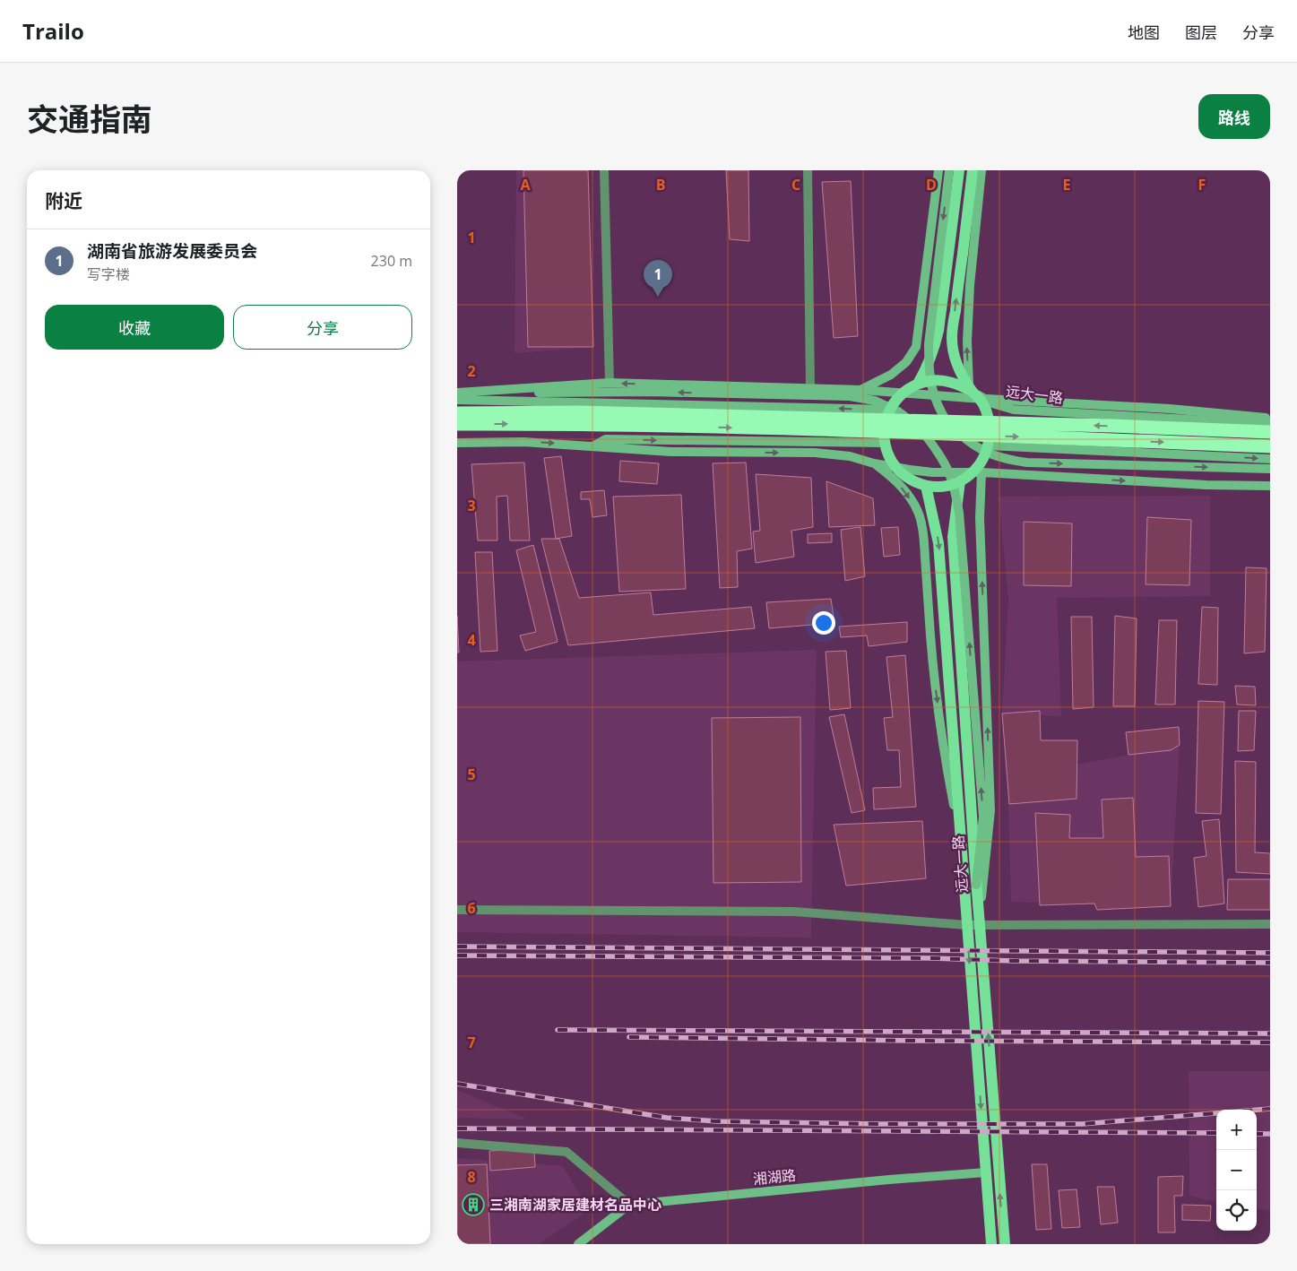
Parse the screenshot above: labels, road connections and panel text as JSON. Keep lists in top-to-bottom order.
{
  "streets": {
    "main road": ["远大一路", "湘湖路"]
  },
  "crossings": [
    ["远大一路", "湘湖路"]
  ],
  "places": {
    "building": ["三湘南湖家居建材名品中心"]
  },
  "page": {
    "header": "Trailo",
    "nav": ["地图", "图层", "分享"],
    "title": "交通指南",
    "buttons": [
      "路线",
      ["收藏", "分享"]
    ],
    "heading": "附近",
    "list": [
      {
        "mark": "1",
        "name": "湖南省旅游发展委员会",
        "note": "写字楼",
        "value": "230 m"
      }
    ],
    "pins": "1",
    "map_buttons": ["+", "−"]
  },
  "grid": {
    "columns": [
      "A",
      "B",
      "C",
      "D",
      "E",
      "F"
    ],
    "rows": [
      "1",
      "2",
      "3",
      "4",
      "5",
      "6",
      "7",
      "8"
    ]
  }
}
